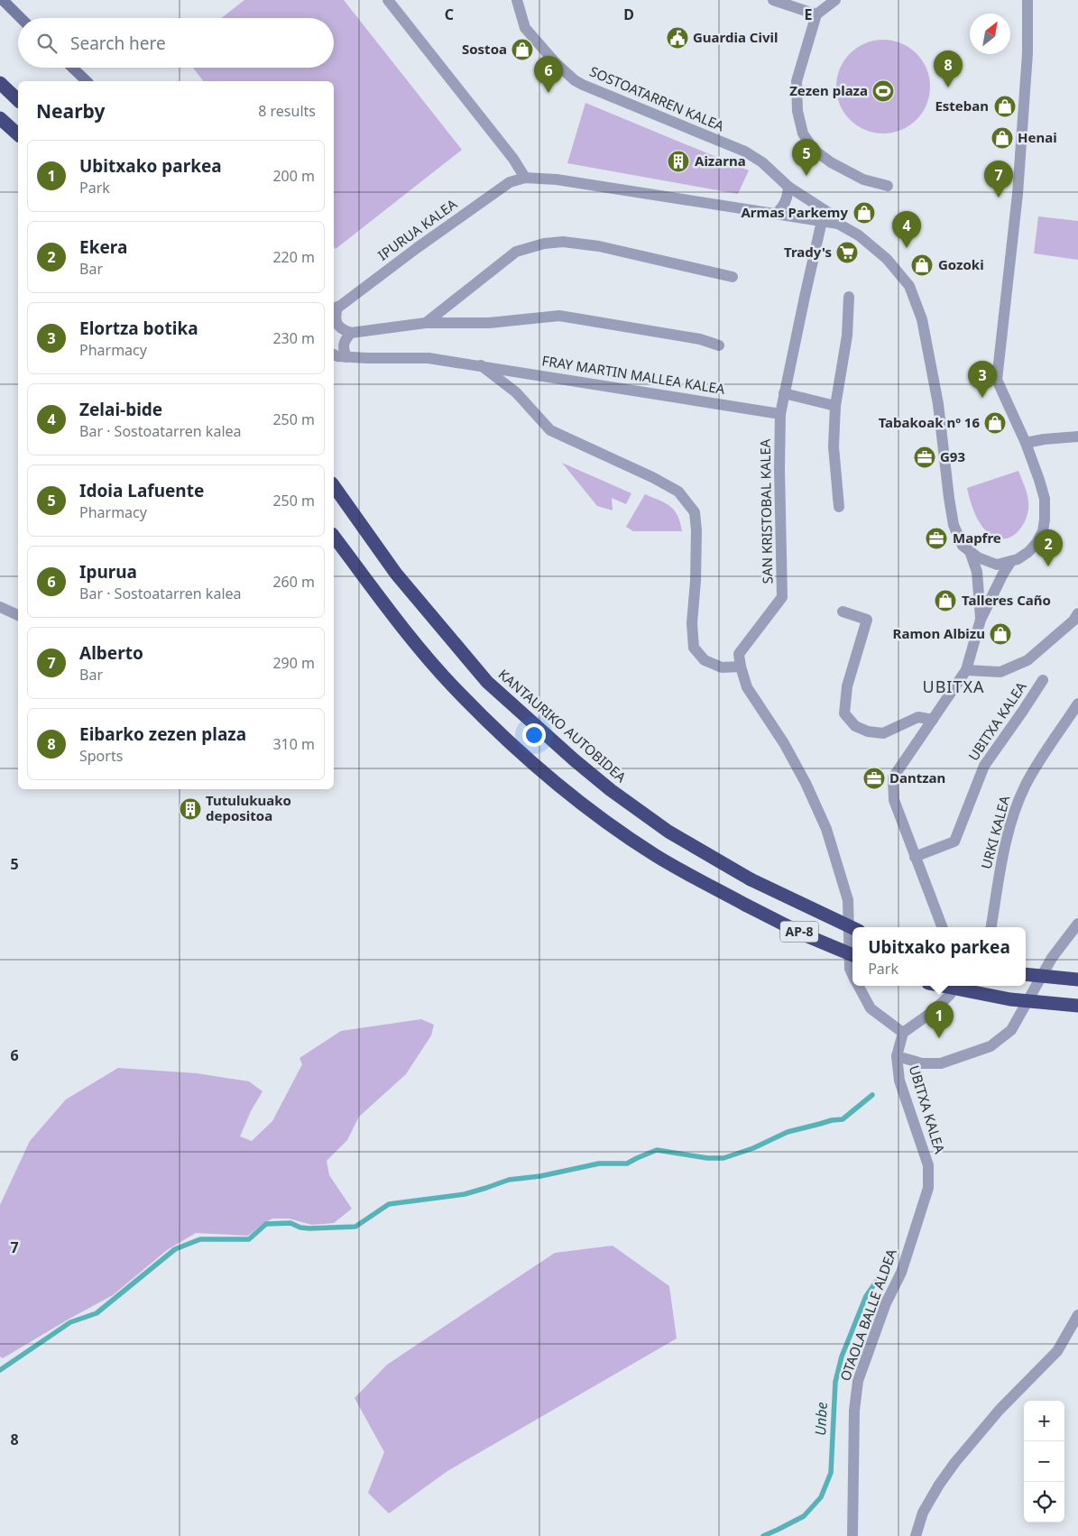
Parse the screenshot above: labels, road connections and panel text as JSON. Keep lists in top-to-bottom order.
{
  "streets": {
    "highway": ["KANTAURIKO AUTOBIDEA", "AP-8"],
    "street": [
      "SOSTOATARREN KALEA",
      "IPURUA KALEA",
      "FRAY MARTIN MALLEA KALEA",
      "SAN KRISTOBAL KALEA",
      "UBITXA KALEA",
      "URKI KALEA",
      "OTAOLA BALLE ALDEA"
    ]
  },
  "crossings": [
    ["SOSTOATARREN KALEA", "IPURUA KALEA"],
    ["SOSTOATARREN KALEA", "SAN KRISTOBAL KALEA"],
    ["FRAY MARTIN MALLEA KALEA", "SAN KRISTOBAL KALEA"],
    ["SAN KRISTOBAL KALEA", "UBITXA KALEA"],
    ["UBITXA KALEA", "OTAOLA BALLE ALDEA"]
  ],
  "districts": ["UBITXA"],
  "water": ["Unbe"],
  "places": {
    "public building": ["Guardia Civil"],
    "shop": [
      "Sostoa",
      "Esteban",
      "Henai",
      "Armas Parkemy",
      "Gozoki",
      "Tabakoak nº 16",
      "Talleres Caño",
      "Ramon Albizu"
    ],
    "sports": ["Zezen plaza"],
    "building": ["Aizarna", "Tutulukuako depositoa"],
    "supermarket": ["Trady's"],
    "office": ["G93", "Mapfre", "Dantzan"]
  },
  "north": "top right",
  "page": {
    "search": "Search here",
    "pins": [
      "8",
      "6",
      "5",
      "7",
      "4",
      "3",
      "2",
      "1"
    ],
    "heading": ["Nearby", "8 results"],
    "list": [
      {
        "mark": "1",
        "name": "Ubitxako parkea",
        "note": "Park",
        "value": "200 m"
      },
      {
        "mark": "2",
        "name": "Ekera",
        "note": "Bar",
        "value": "220 m"
      },
      {
        "mark": "3",
        "name": "Elortza botika",
        "note": "Pharmacy",
        "value": "230 m"
      },
      {
        "mark": "4",
        "name": "Zelai-bide",
        "note": "Bar · Sostoatarren kalea",
        "value": "250 m"
      },
      {
        "mark": "5",
        "name": "Idoia Lafuente",
        "note": "Pharmacy",
        "value": "250 m"
      },
      {
        "mark": "6",
        "name": "Ipurua",
        "note": "Bar · Sostoatarren kalea",
        "value": "260 m"
      },
      {
        "mark": "7",
        "name": "Alberto",
        "note": "Bar",
        "value": "290 m"
      },
      {
        "mark": "8",
        "name": "Eibarko zezen plaza",
        "note": "Sports",
        "value": "310 m"
      }
    ],
    "popup": ["Ubitxako parkea", "Park"],
    "map_buttons": ["+", "−"]
  },
  "grid": {
    "columns": ["C", "D", "E"],
    "rows": [
      "5",
      "6",
      "7",
      "8"
    ]
  }
}
